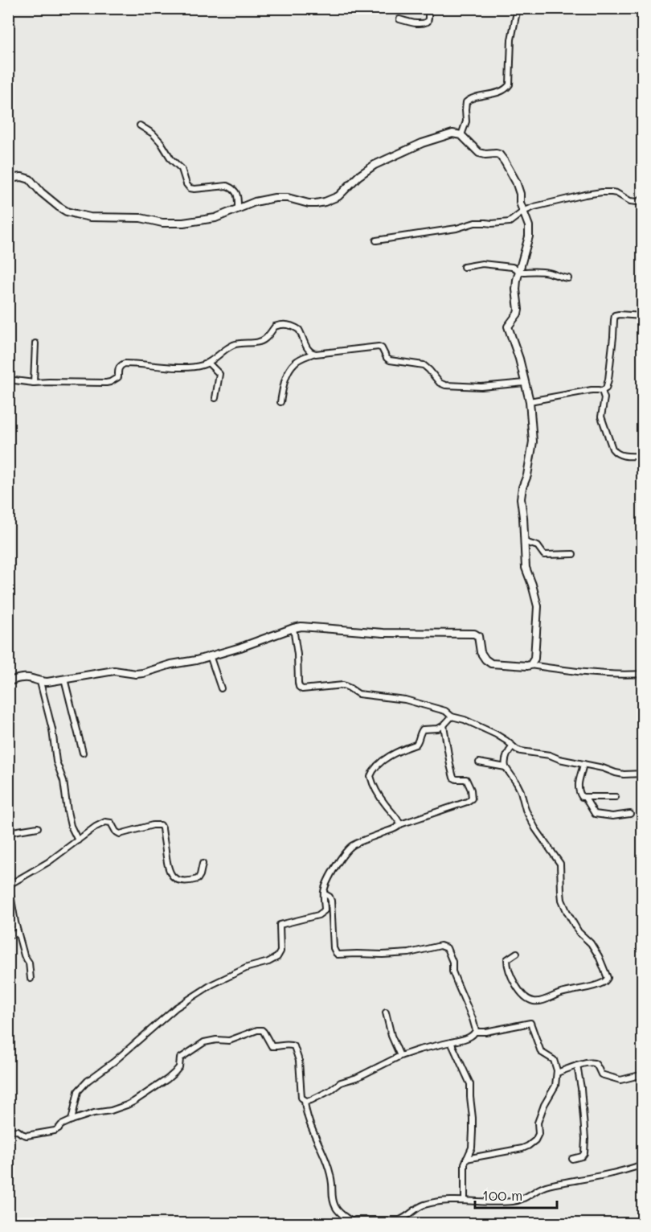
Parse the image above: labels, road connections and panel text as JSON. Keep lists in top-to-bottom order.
{
  "scale_bar": "100 m"
}
